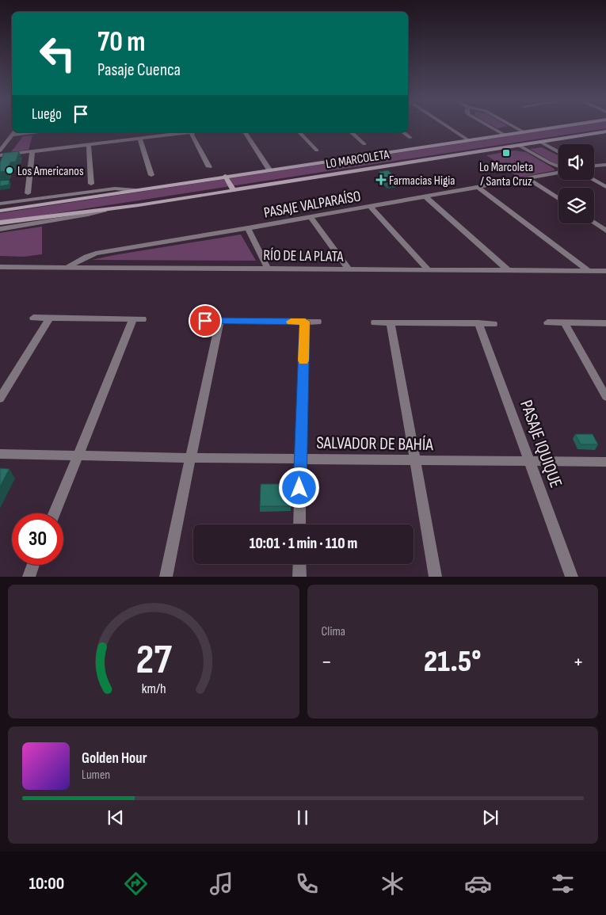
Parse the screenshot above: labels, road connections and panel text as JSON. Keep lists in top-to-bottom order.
{
  "streets": {
    "main road": ["LO MARCOLETA"],
    "street": [
      "PASAJE VALPARAÍSO",
      "RÍO DE LA PLATA",
      "SALVADOR DE BAHÍA",
      "PASAJE IQUIQUE"
    ]
  },
  "crossings": [
    ["PASAJE VALPARAÍSO", "RÍO DE LA PLATA"],
    ["SALVADOR DE BAHÍA", "PASAJE IQUIQUE"]
  ],
  "places": {
    "transit": ["Lo Marcoleta / Santa Cruz"],
    "other": ["Los Americanos"],
    "health": ["Farmacias Higia"]
  },
  "page": {
    "turn": ["70 m", "Pasaje Cuenca"],
    "then": "Luego",
    "limit": "30",
    "trip": "10:01 · 1 min · 110 m",
    "tile": "Clima",
    "heat": ["−", "21.5°", "+"],
    "song": ["Golden Hour", "Lumen"],
    "tabs": "10:00",
    "gauge": ["27", "km/h"]
  }
}
